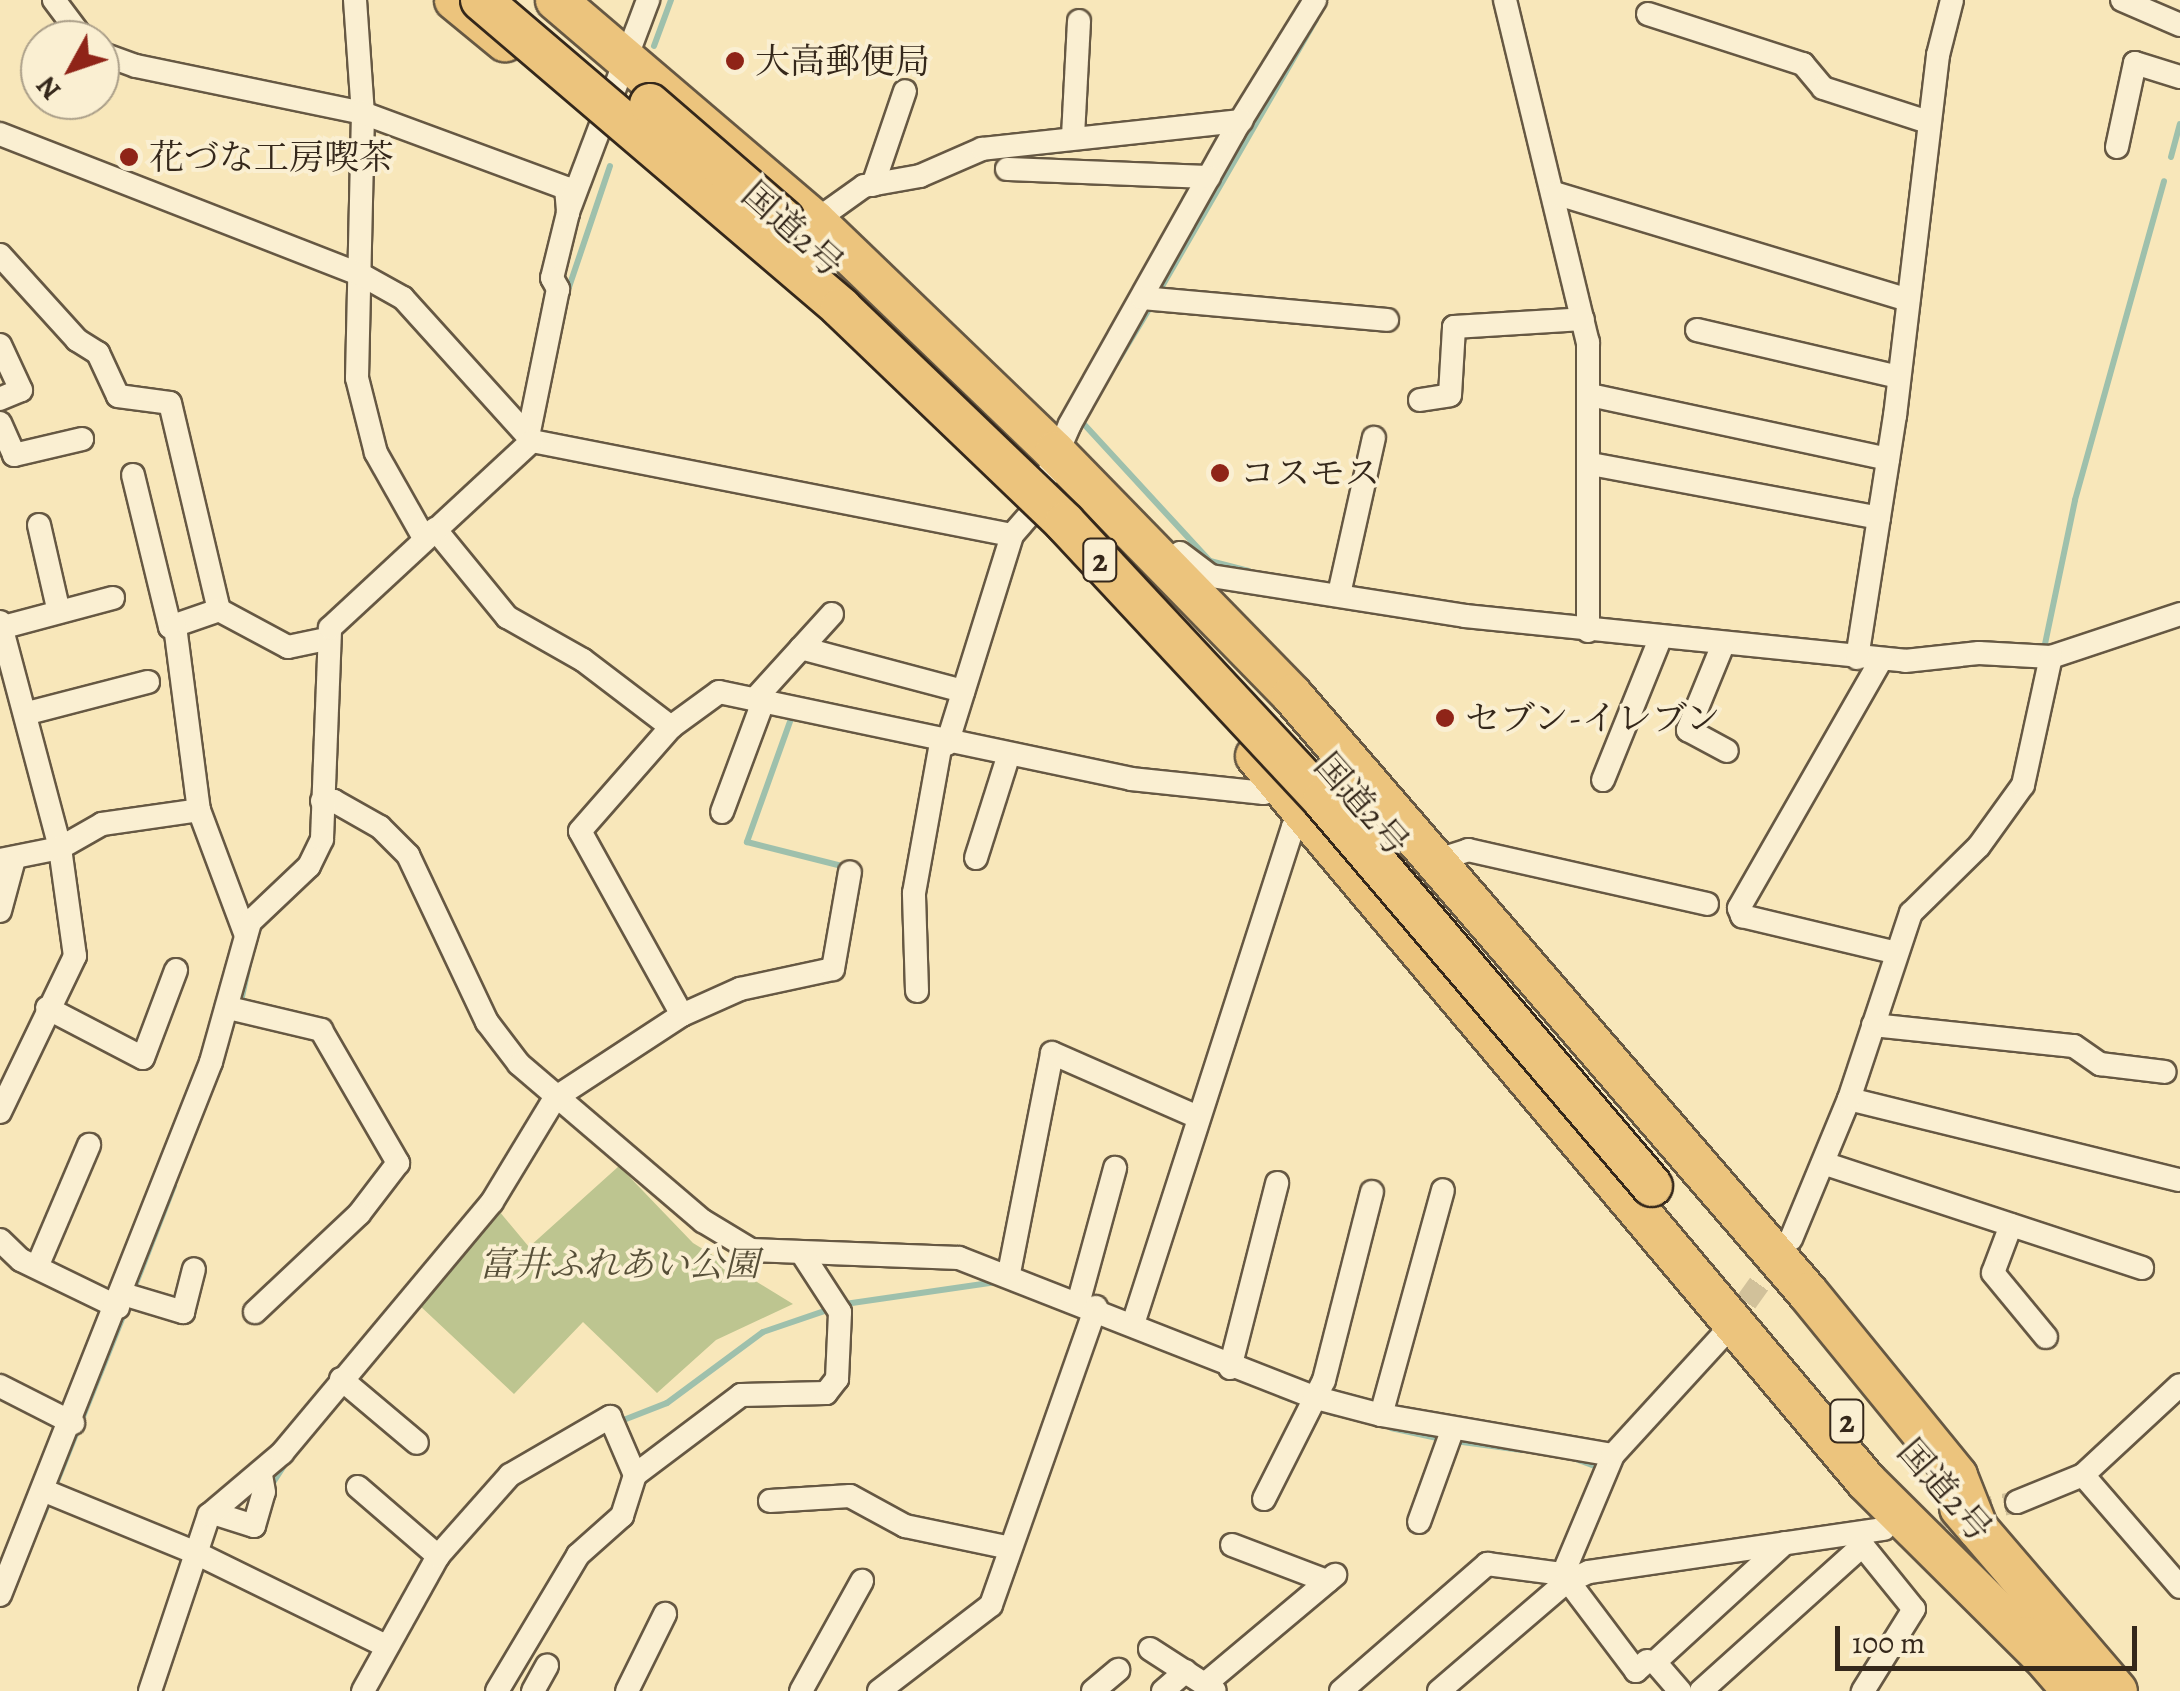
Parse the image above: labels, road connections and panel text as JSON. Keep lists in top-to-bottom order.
{
  "streets": {
    "highway": ["国道2号", "2"]
  },
  "parks": ["富井ふれあい公園"],
  "places": [
    "大高郵便局",
    "花づな工房喫茶",
    "コスモス",
    "セブン-イレブン"
  ],
  "scale_bar": "100 m",
  "north": "bottom left"
}
